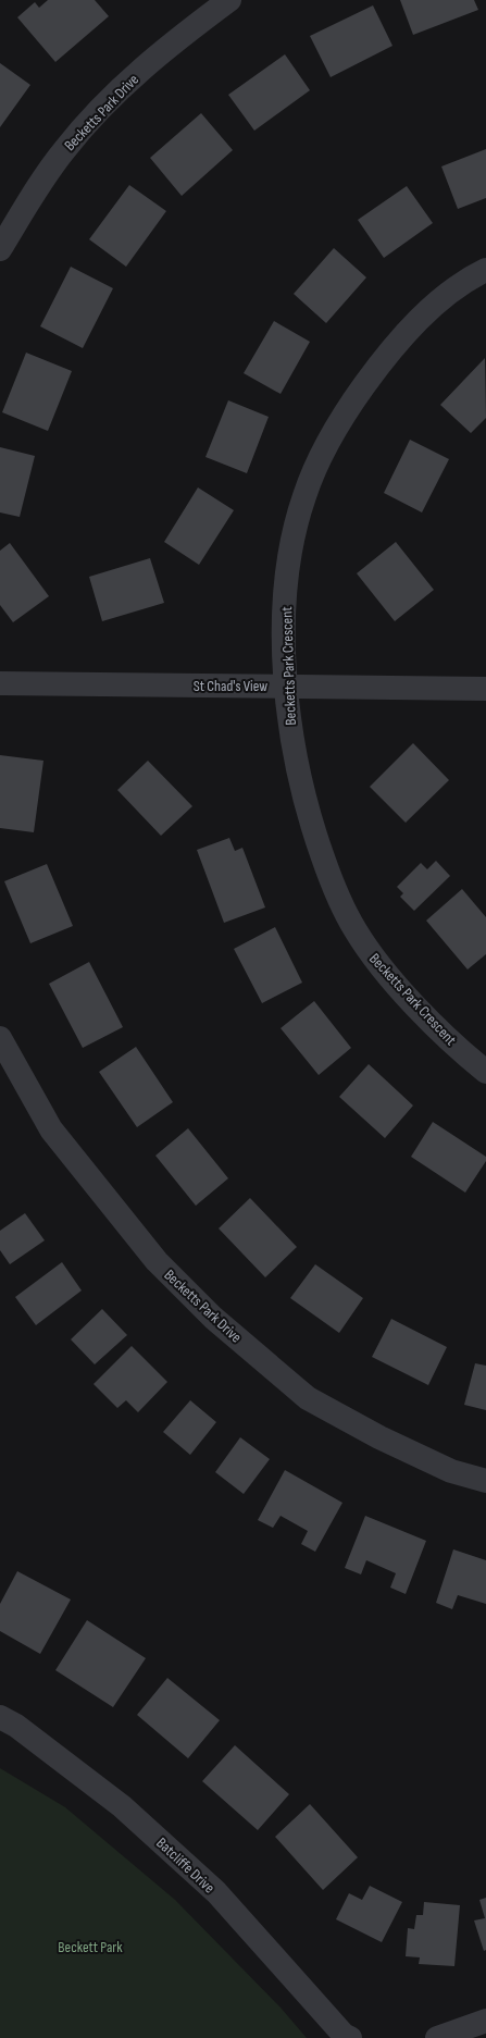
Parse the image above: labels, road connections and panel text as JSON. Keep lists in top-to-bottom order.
{
  "streets": {
    "street": [
      "Becketts Park Drive",
      "Becketts Park Crescent",
      "St Chad's View",
      "Batcliffe Drive"
    ]
  },
  "crossings": [
    ["Becketts Park Crescent", "St Chad's View"]
  ],
  "parks": ["Beckett Park"]
}
